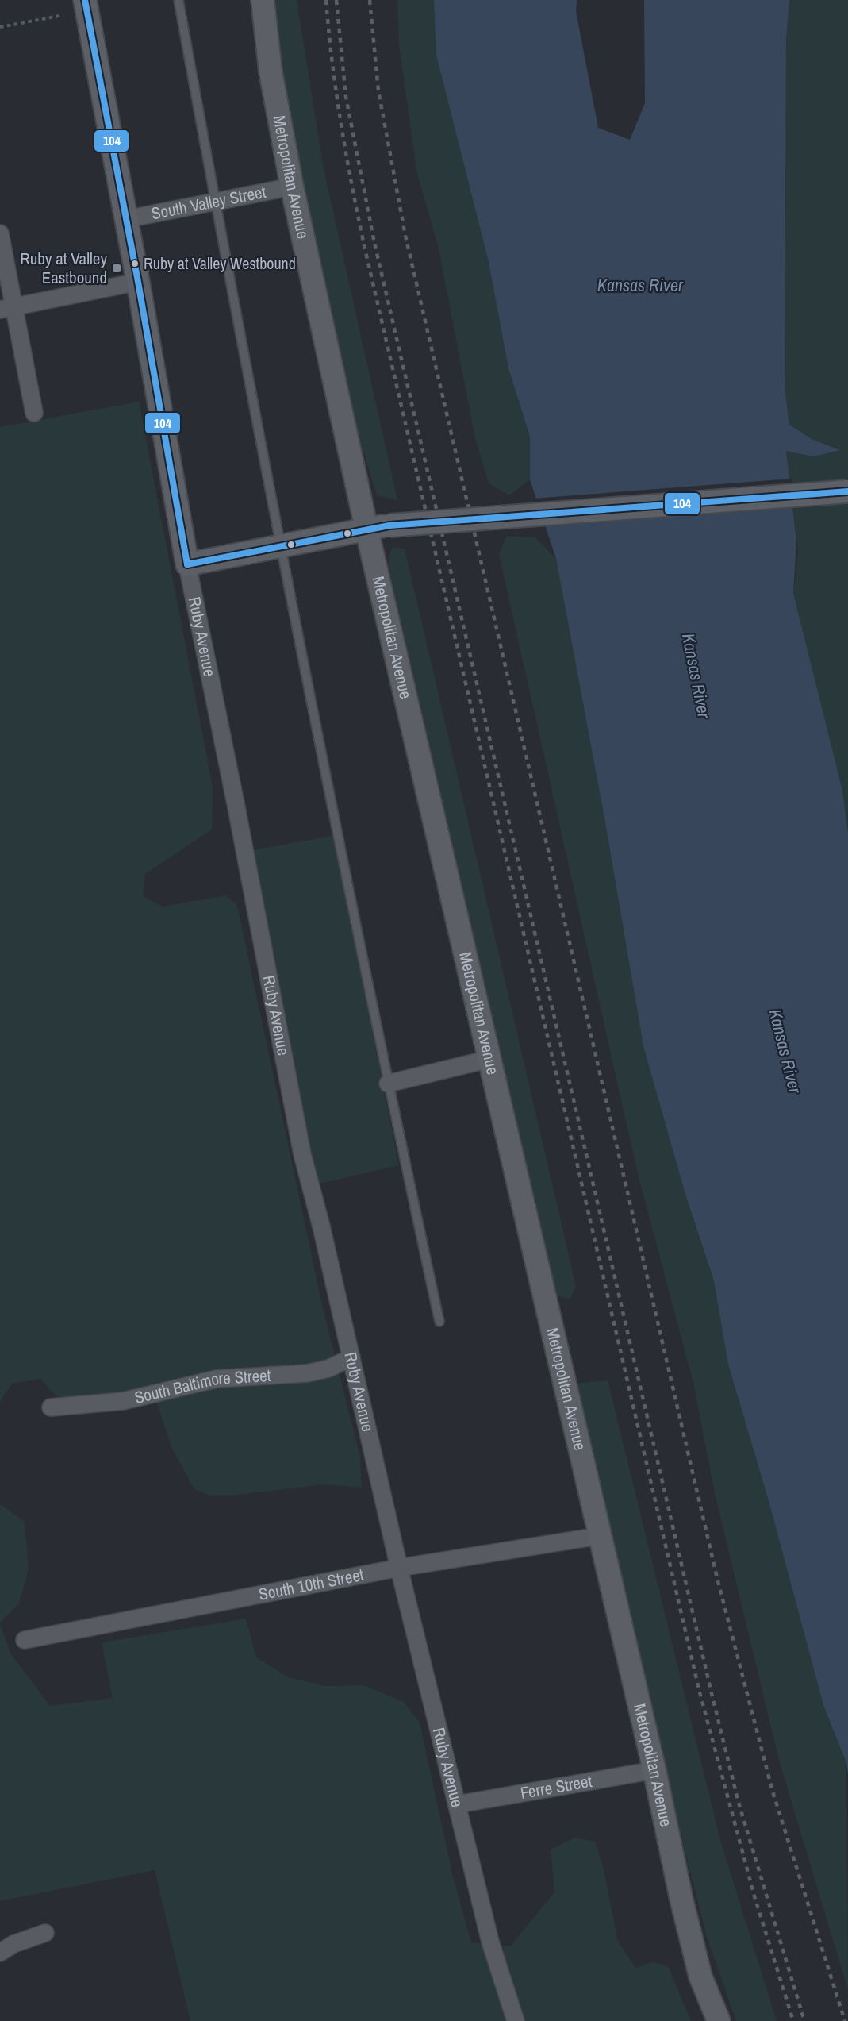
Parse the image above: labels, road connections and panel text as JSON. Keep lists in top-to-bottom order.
{
  "streets": {
    "main road": ["Metropolitan Avenue", "Ruby Avenue"],
    "street": [
      "South Valley Street",
      "South Baltimore Street",
      "South 10th Street",
      "Ferre Street"
    ]
  },
  "crossings": [
    ["Metropolitan Avenue", "South Valley Street"],
    ["Metropolitan Avenue", "South 10th Street"],
    ["Metropolitan Avenue", "Ferre Street"],
    ["South Valley Street", "Ruby Avenue"],
    ["Ruby Avenue", "South Baltimore Street"],
    ["Ruby Avenue", "South 10th Street"],
    ["Ruby Avenue", "Ferre Street"]
  ],
  "water": ["Kansas River"],
  "places": {
    "other": ["Ruby at Valley Westbound"],
    "transit": ["Ruby at Valley Eastbound"]
  },
  "lines": ["transit line 104"]
}
